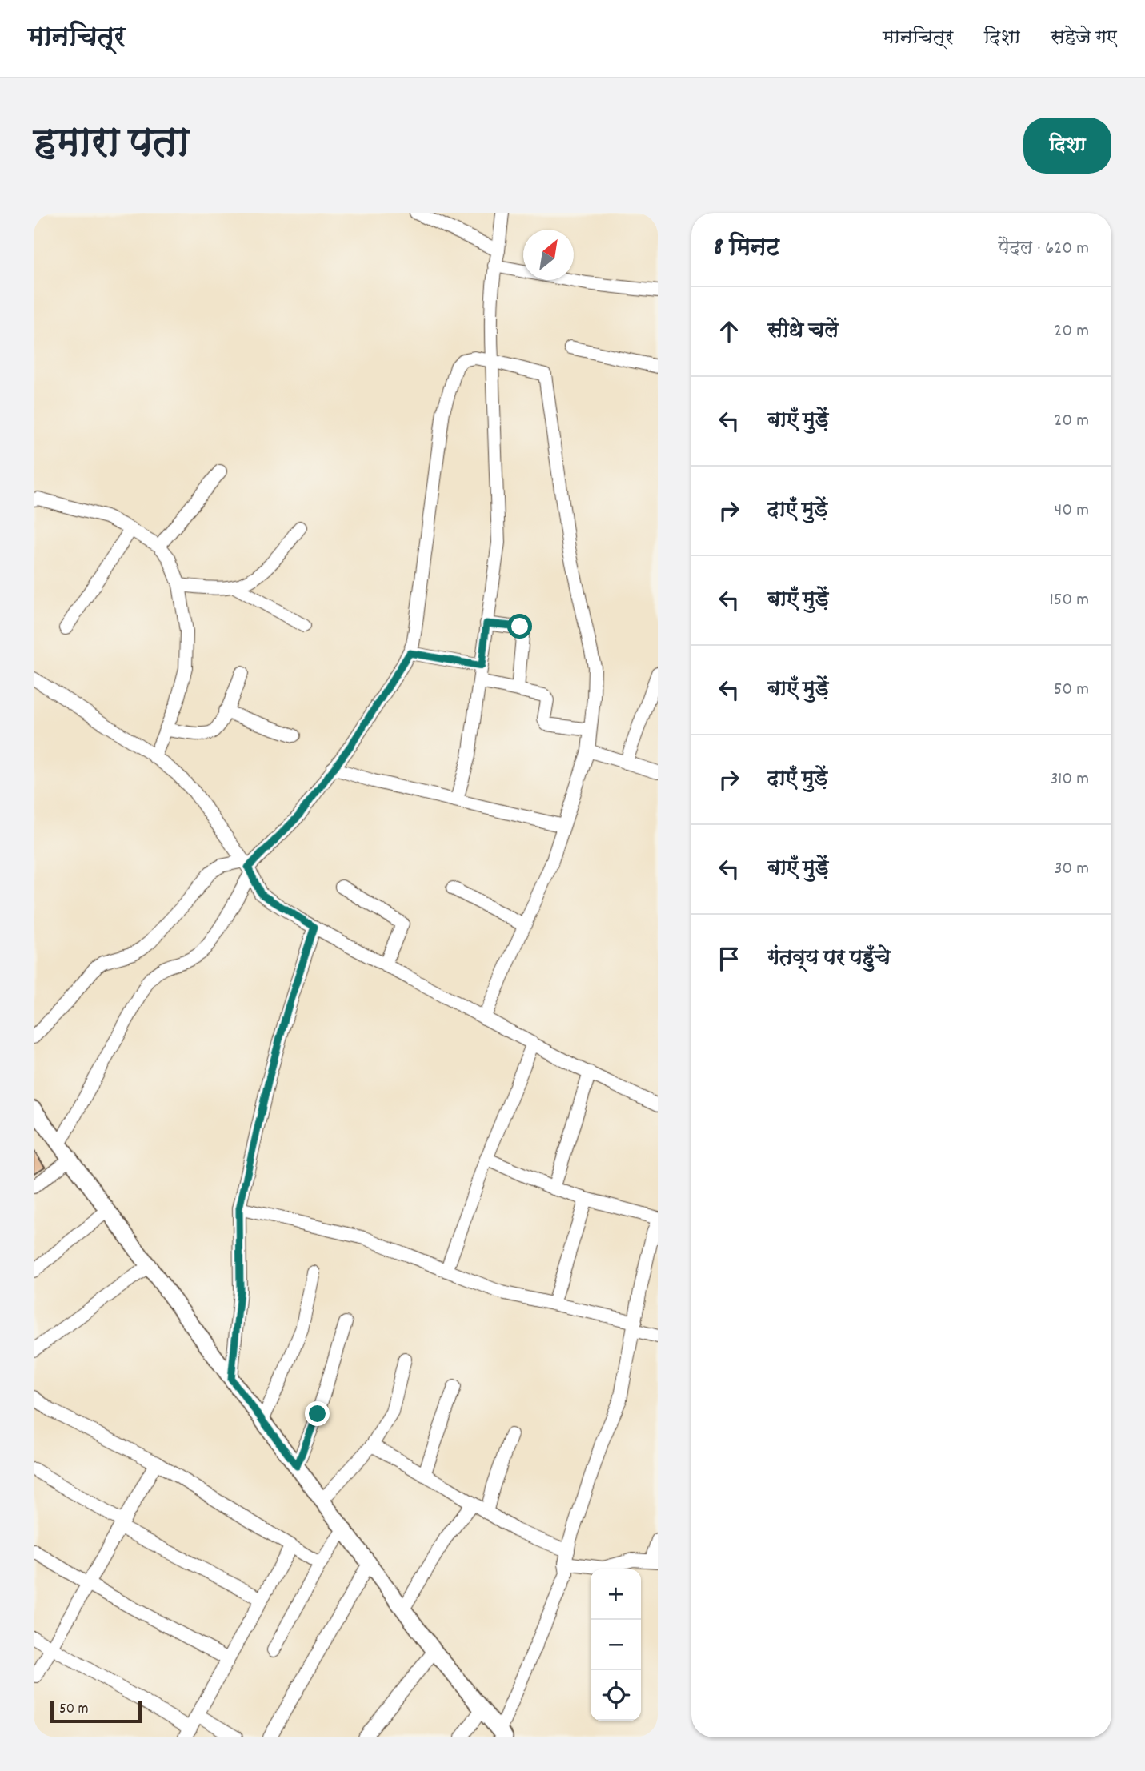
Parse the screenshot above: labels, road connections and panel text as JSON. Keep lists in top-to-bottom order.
{
  "scale_bar": "50 m",
  "north": "top right",
  "page": {
    "header": "मानचित्र",
    "nav": ["मानचित्र", "दिशा", "सहेजे गए"],
    "title": "हमारा पता",
    "buttons": "दिशा",
    "heading": ["8 मिनट", "पैदल · 620 m"],
    "list": [
      ["सीधे चलें", "20 m"],
      ["बाएँ मुड़ें", "20 m"],
      ["दाएँ मुड़ें", "40 m"],
      ["बाएँ मुड़ें", "150 m"],
      ["बाएँ मुड़ें", "50 m"],
      ["दाएँ मुड़ें", "310 m"],
      ["बाएँ मुड़ें", "30 m"],
      "गंतव्य पर पहुँचे"
    ],
    "map_buttons": ["+", "−"],
    "scale": "50 m"
  }
}
